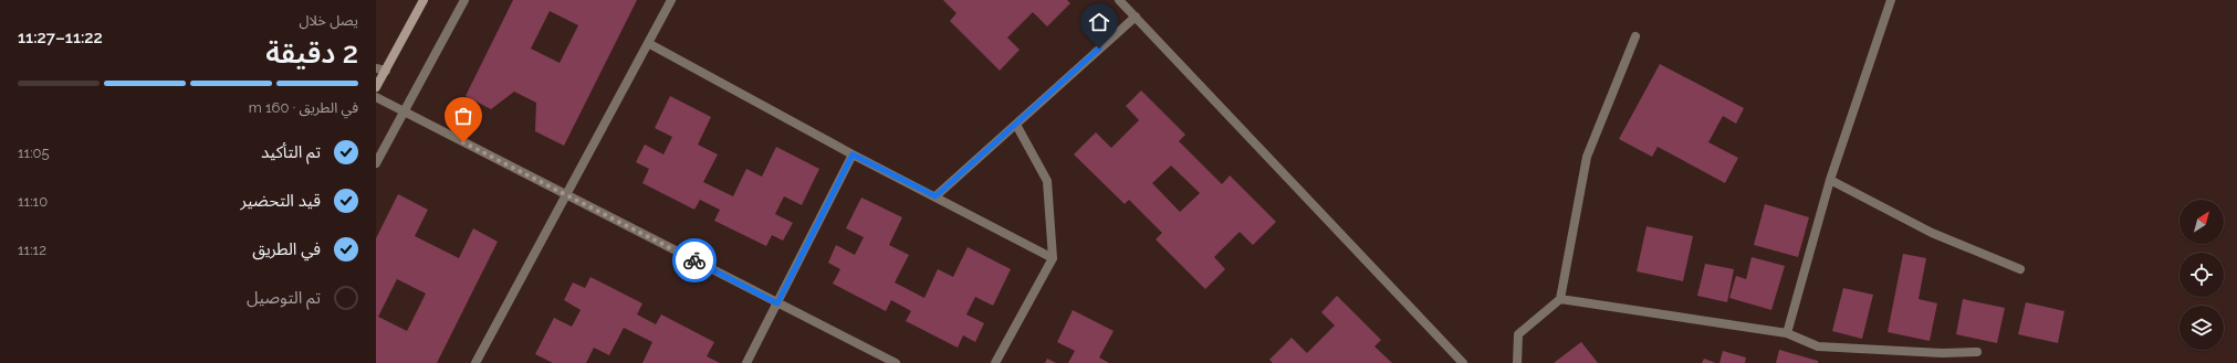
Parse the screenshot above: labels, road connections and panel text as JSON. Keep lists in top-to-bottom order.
{
  "north": "top right",
  "page": {
    "heading": ["2 دقيقة", "يصل خلال", "11:22–11:27"],
    "bar": "في الطريق · 160 m",
    "list": [
      ["تم التأكيد", "11:05"],
      ["قيد التحضير", "11:10"],
      ["في الطريق", "11:12"],
      "تم التوصيل"
    ]
  }
}
